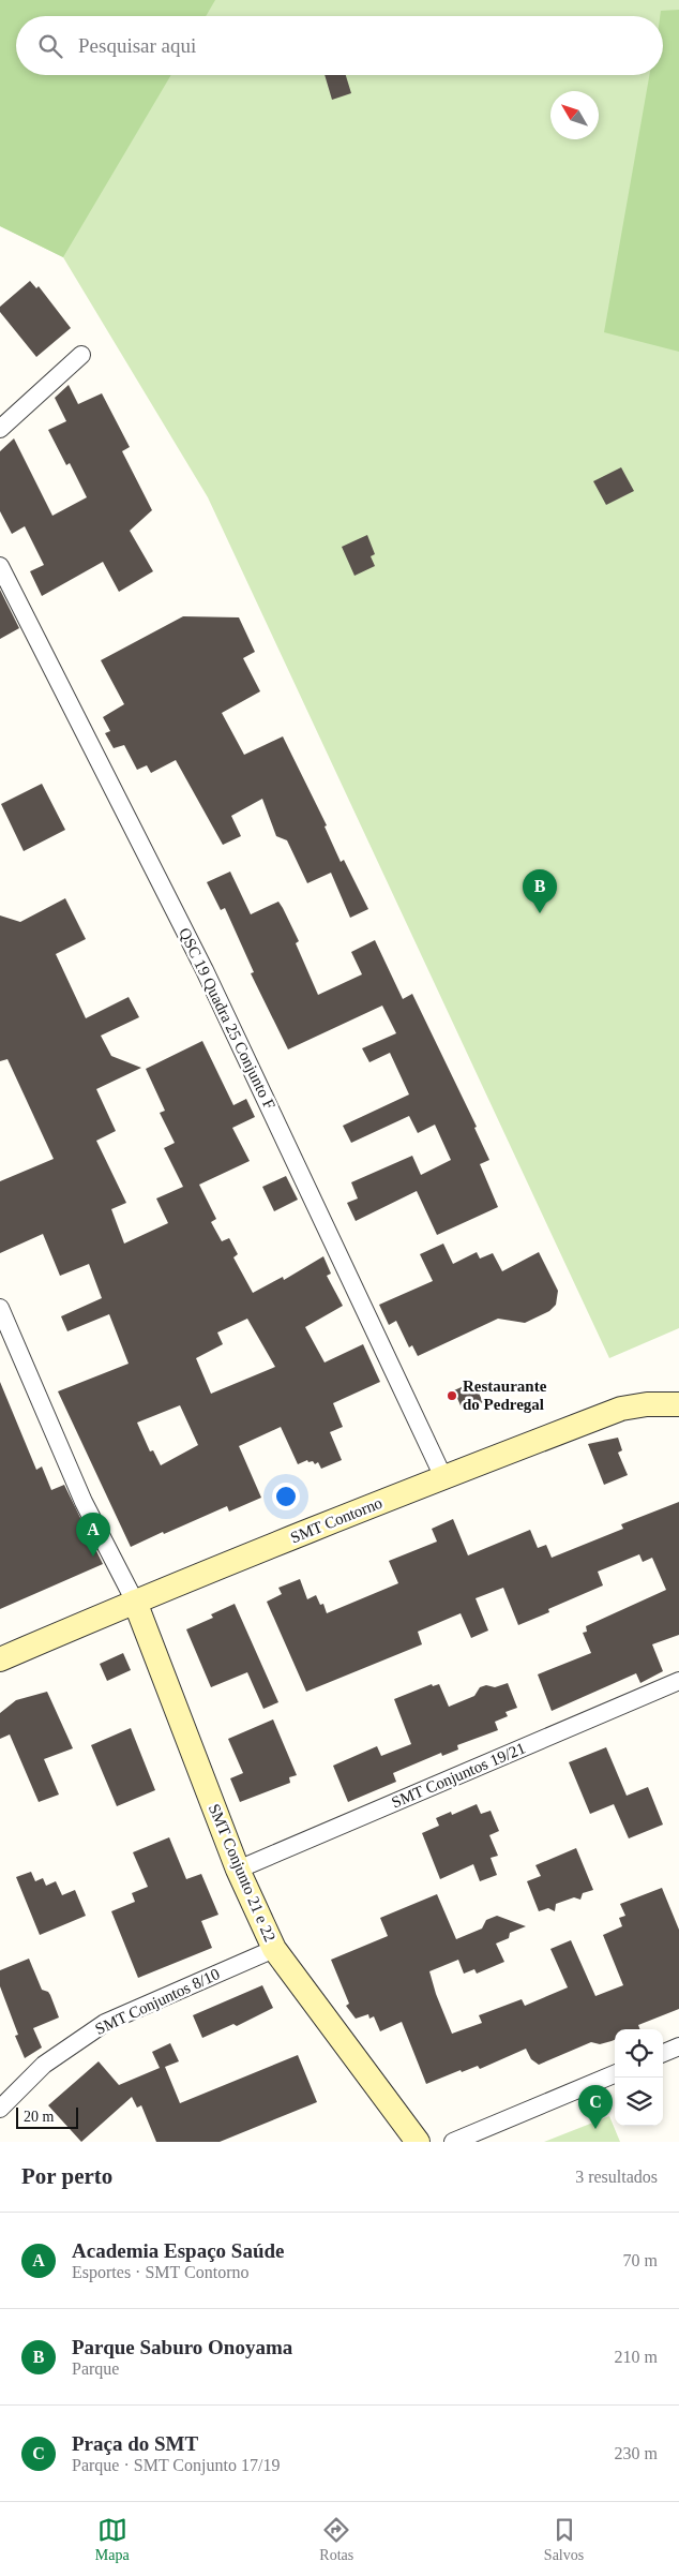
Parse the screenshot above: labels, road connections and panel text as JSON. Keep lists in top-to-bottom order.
{
  "streets": {
    "street": [
      "QSC 19 Quadra 25 Conjunto F",
      "SMT Contorno",
      "SMT Conjuntos 19/21",
      "SMT Conjunto 21 e 22",
      "SMT Conjuntos 8/10"
    ]
  },
  "crossings": [
    ["QSC 19 Quadra 25 Conjunto F", "SMT Contorno"],
    ["SMT Contorno", "SMT Conjunto 21 e 22"],
    ["SMT Conjuntos 19/21", "SMT Conjunto 21 e 22"],
    ["SMT Conjunto 21 e 22", "SMT Conjuntos 8/10"]
  ],
  "places": ["Restaurante do Pedregal"],
  "scale_bar": "20 m",
  "north": "top left",
  "page": {
    "search": "Pesquisar aqui",
    "pins": ["B", "A", "C"],
    "scale": "20 m",
    "heading": ["Por perto", "3 resultados"],
    "list": [
      {
        "mark": "A",
        "name": "Academia Espaço Saúde",
        "note": "Esportes · SMT Contorno",
        "value": "70 m"
      },
      {
        "mark": "B",
        "name": "Parque Saburo Onoyama",
        "note": "Parque",
        "value": "210 m"
      },
      {
        "mark": "C",
        "name": "Praça do SMT",
        "note": "Parque · SMT Conjunto 17/19",
        "value": "230 m"
      }
    ],
    "nav": ["Mapa", "Rotas", "Salvos"]
  }
}
